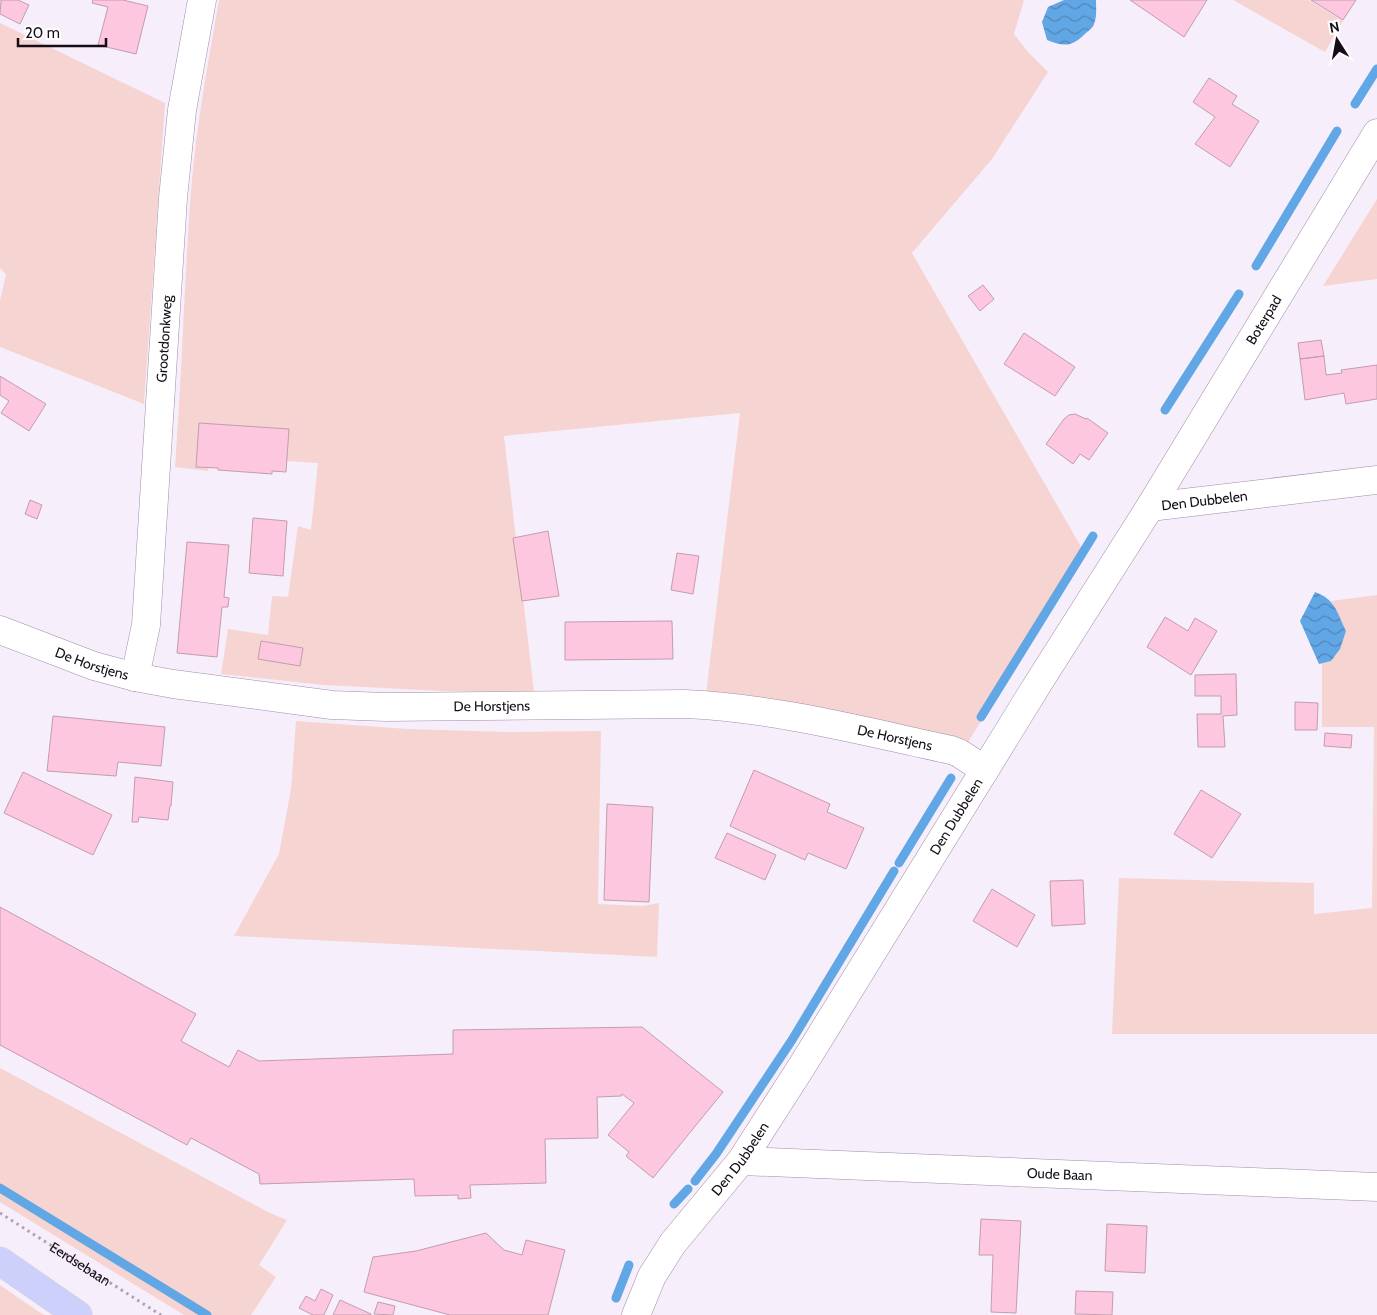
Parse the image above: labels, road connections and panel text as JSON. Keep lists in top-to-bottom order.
{
  "streets": {
    "street": [
      "Boterpad",
      "Grootdonkweg",
      "Den Dubbelen",
      "De Horstjens",
      "Oude Baan"
    ],
    "path": ["Eerdsebaan"]
  },
  "crossings": [
    ["Boterpad", "Den Dubbelen"],
    ["Grootdonkweg", "De Horstjens"],
    ["Den Dubbelen", "De Horstjens"],
    ["Den Dubbelen", "Oude Baan"]
  ],
  "scale_bar": "20 m",
  "north": "top"
}
